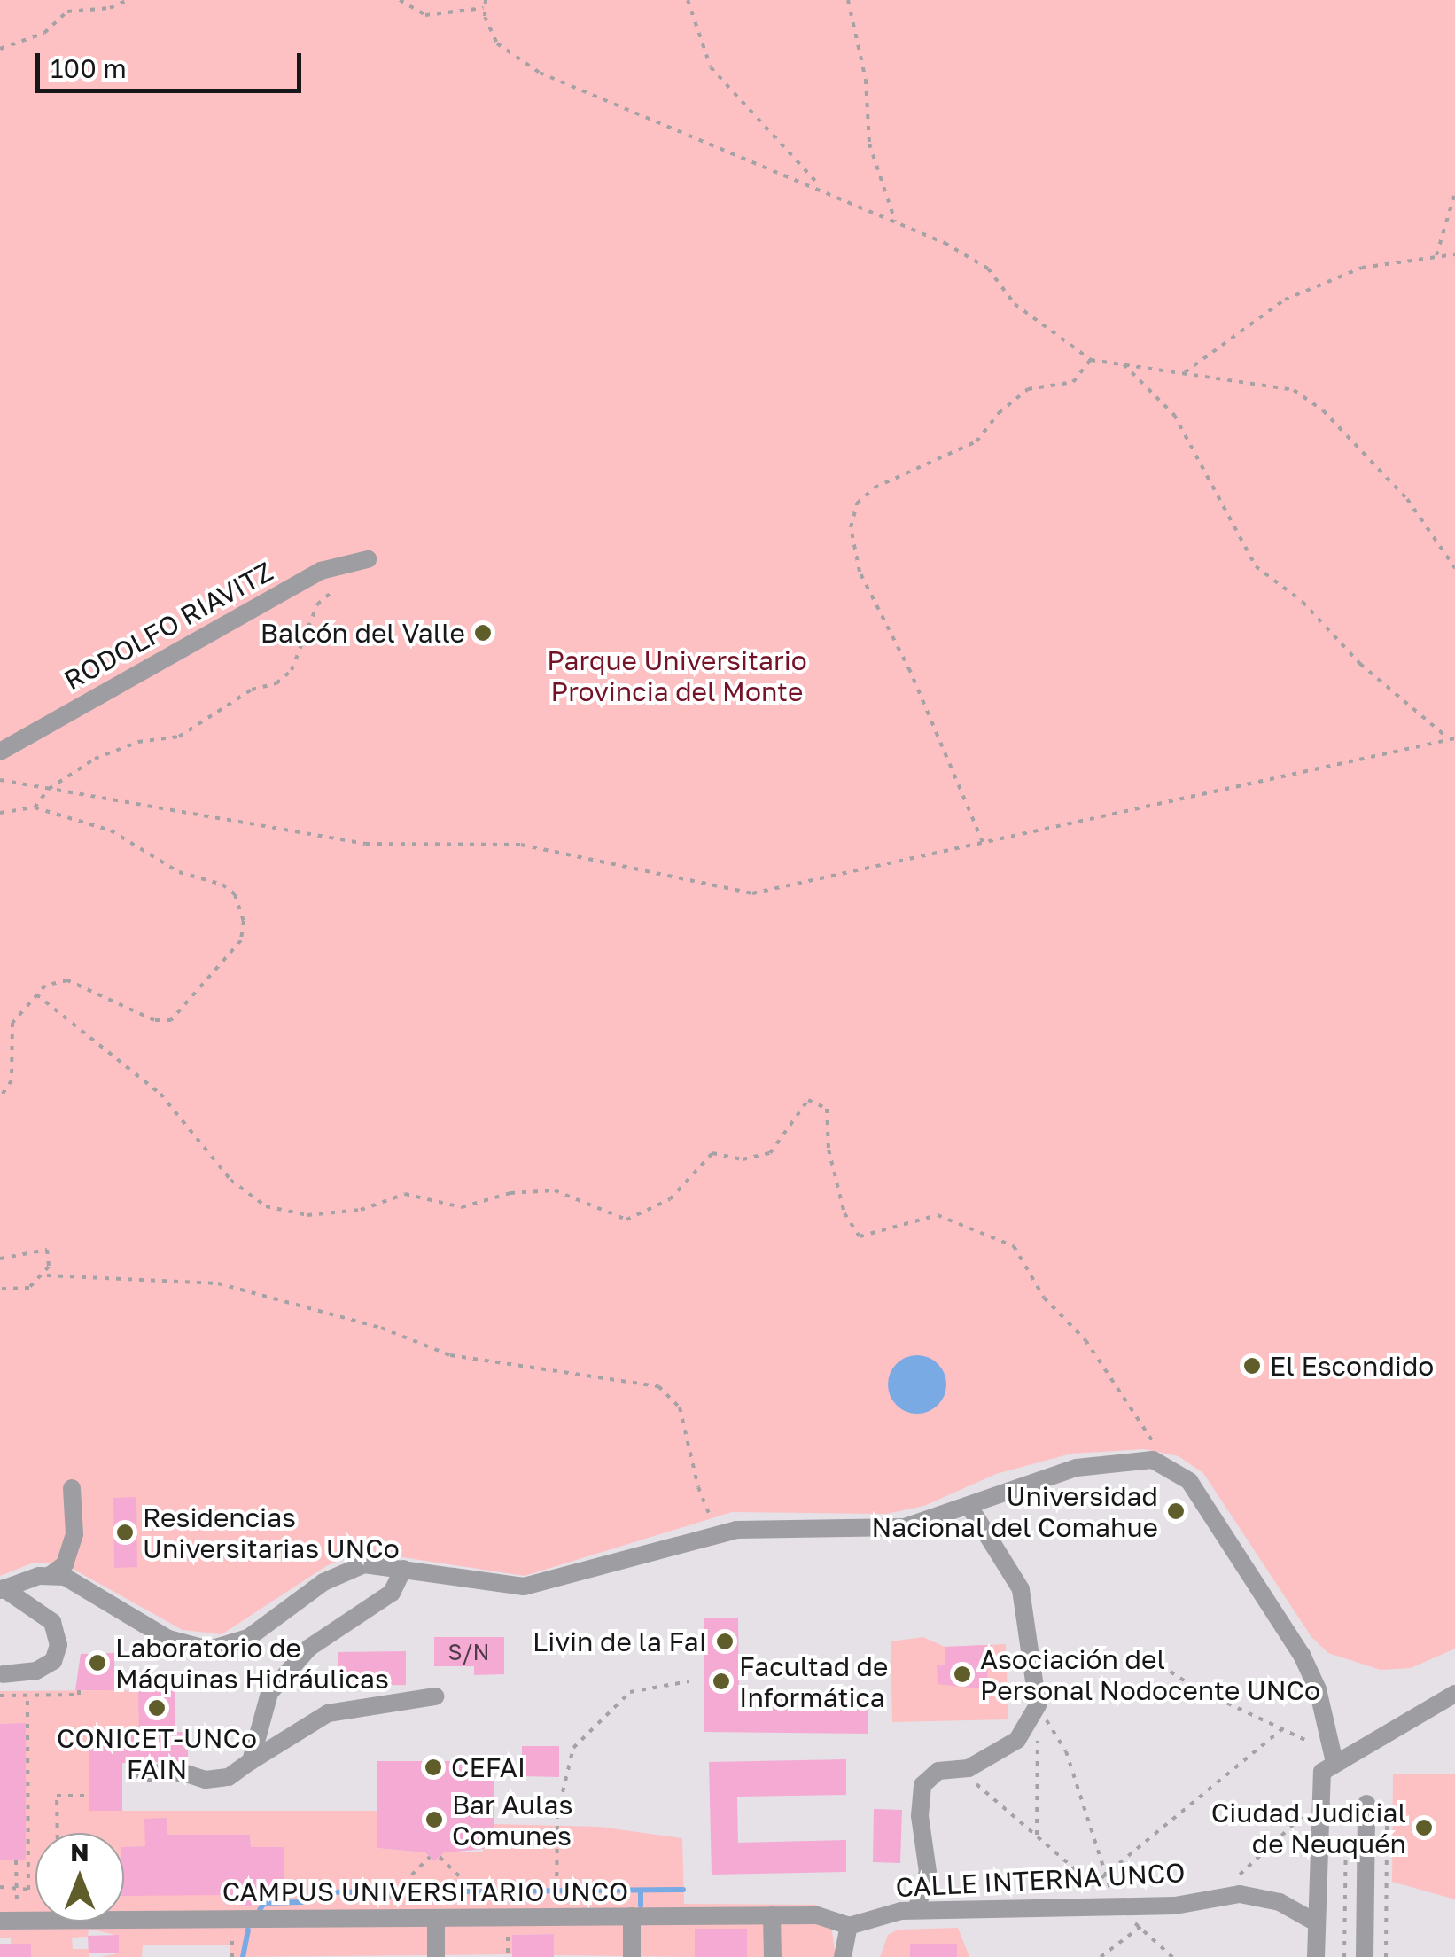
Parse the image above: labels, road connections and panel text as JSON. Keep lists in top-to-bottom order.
{
  "streets": {
    "street": ["RODOLFO RIAVITZ", "CALLE INTERNA UNCO", "CAMPUS UNIVERSITARIO UNCO"]
  },
  "crossings": [
    ["CALLE INTERNA UNCO", "CAMPUS UNIVERSITARIO UNCO"]
  ],
  "parks": ["Parque Universitario Provincia del Monte"],
  "places": [
    "Balcón del Valle",
    "El Escondido",
    "Universidad Nacional del Comahue",
    "Residencias Universitarias UNCo",
    "Livin de la FaI",
    "Laboratorio de Máquinas Hidráulicas",
    "Asociación del Personal Nodocente UNCo",
    "Facultad de Informática",
    "CONICET-UNCo FAIN",
    "CEFAI",
    "Bar Aulas Comunes",
    "Ciudad Judicial de Neuquén"
  ],
  "house_numbers": ["S/N"],
  "scale_bar": "100 m",
  "north": "top"
}
